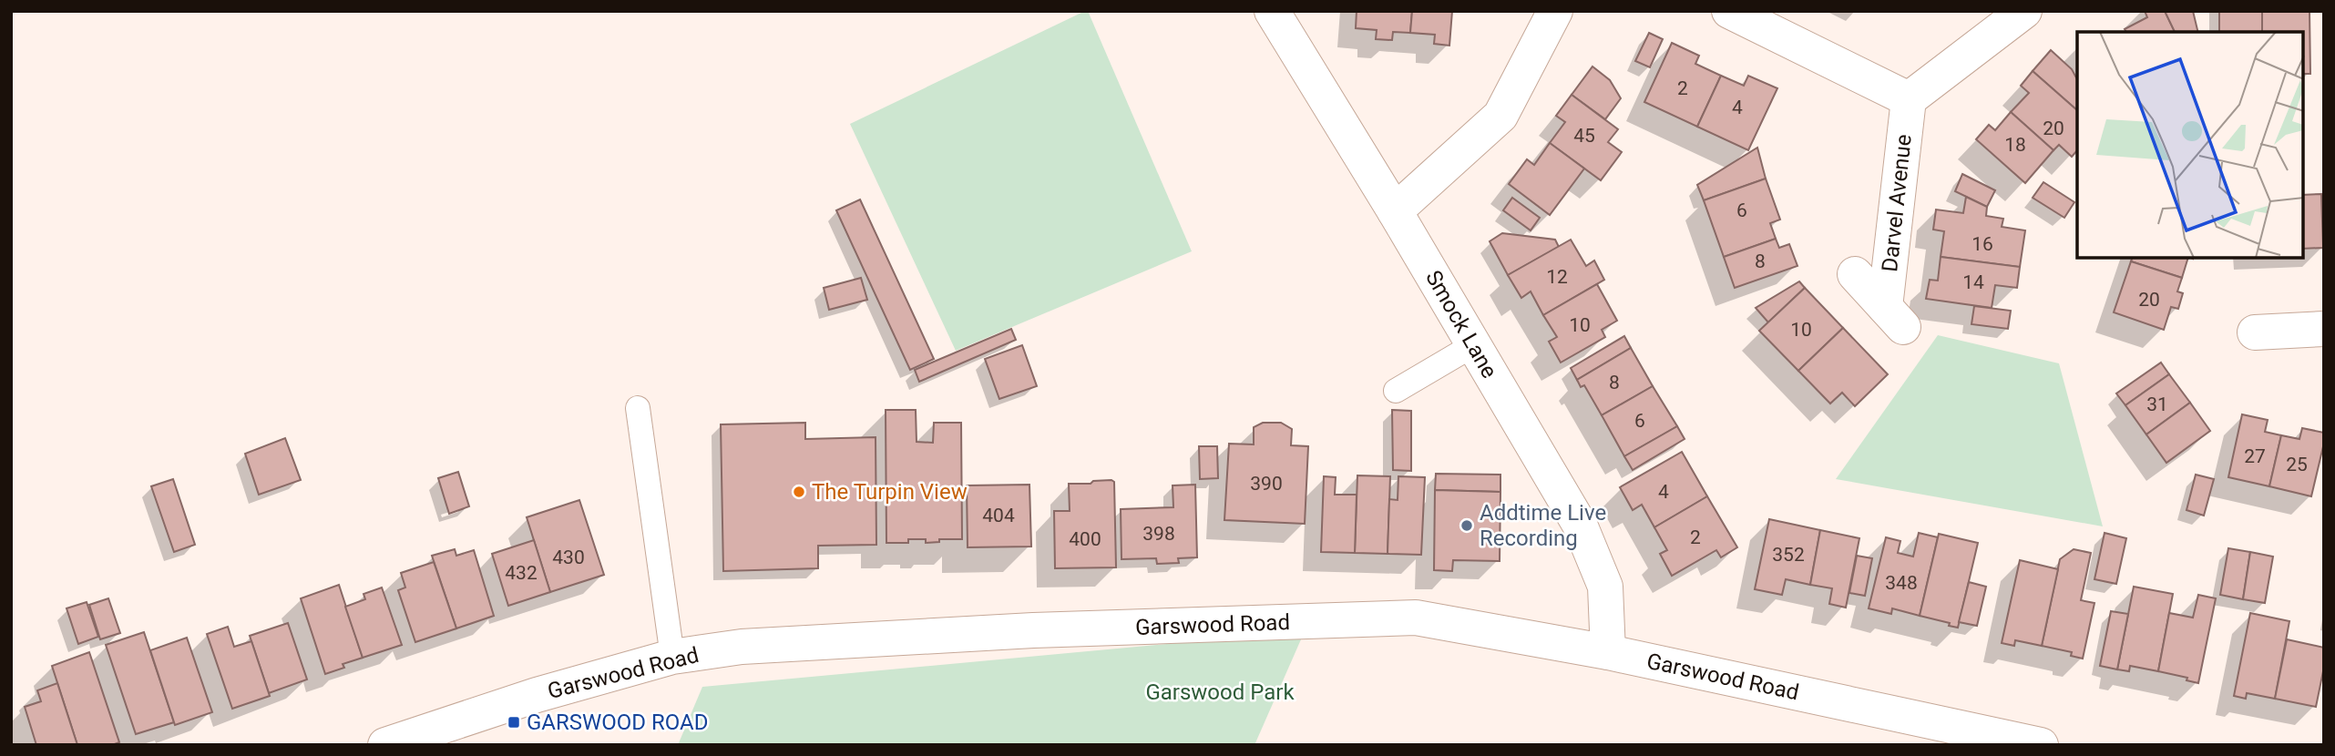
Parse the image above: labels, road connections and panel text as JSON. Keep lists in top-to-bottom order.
{
  "streets": {
    "street": ["Darvel Avenue", "Smock Lane", "Garswood Road"]
  },
  "crossings": [
    ["Smock Lane", "Garswood Road"]
  ],
  "parks": ["Garswood Park"],
  "places": {
    "other": ["The Turpin View", "Addtime Live Recording"],
    "transit": ["GARSWOOD ROAD"]
  },
  "house_numbers": [
    "2",
    "4",
    "20",
    "45",
    "18",
    "6",
    "16",
    "8",
    "12",
    "14",
    "20",
    "10",
    "10",
    "8",
    "31",
    "6",
    "27",
    "25",
    "390",
    "4",
    "404",
    "398",
    "2",
    "400",
    "352",
    "430",
    "432",
    "348"
  ]
}
